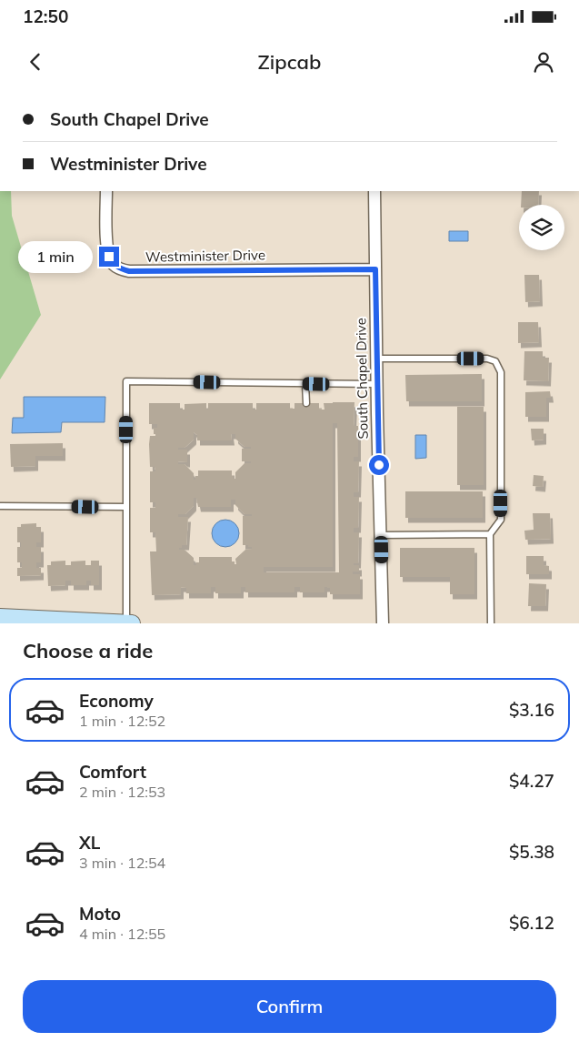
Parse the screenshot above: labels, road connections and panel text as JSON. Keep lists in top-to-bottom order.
{
  "streets": {
    "street": ["Westminister Drive", "South Chapel Drive"]
  },
  "crossings": [
    ["Westminister Drive", "South Chapel Drive"]
  ],
  "page": {
    "status": "12:50",
    "header": "Zipcab",
    "banner": ["South Chapel Drive", "Westminister Drive"],
    "bubble": "1 min",
    "heading": "Choose a ride",
    "list": [
      {
        "name": "Economy",
        "note": "1 min · 12:52",
        "value": "$3.16"
      },
      {
        "name": "Comfort",
        "note": "2 min · 12:53",
        "value": "$4.27"
      },
      {
        "name": "XL",
        "note": "3 min · 12:54",
        "value": "$5.38"
      },
      {
        "name": "Moto",
        "note": "4 min · 12:55",
        "value": "$6.12"
      }
    ],
    "buttons": "Confirm"
  }
}
